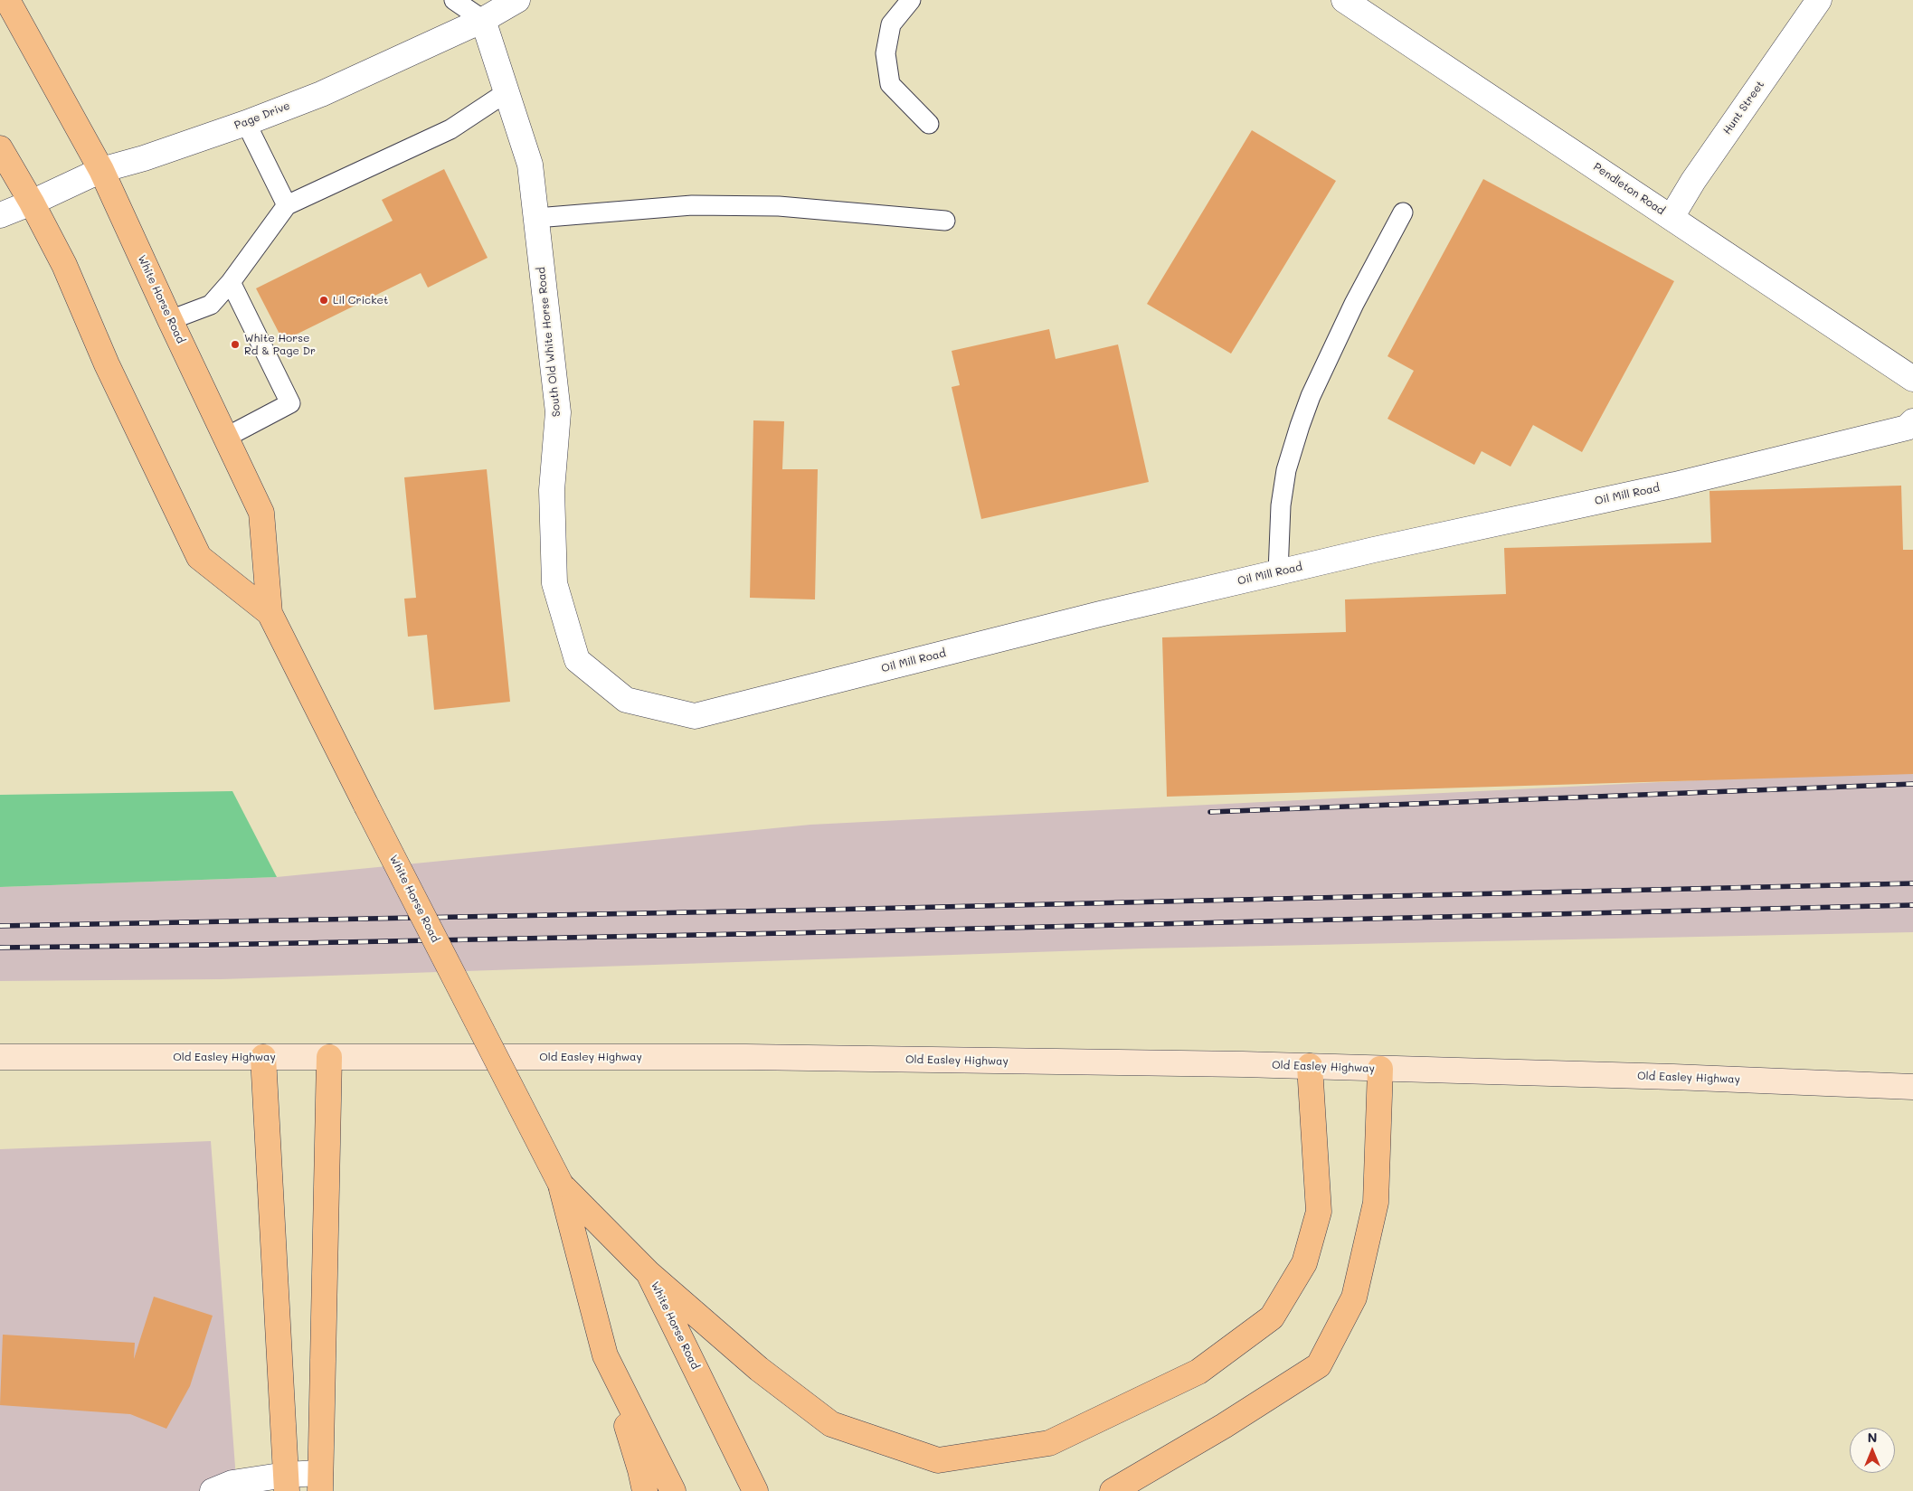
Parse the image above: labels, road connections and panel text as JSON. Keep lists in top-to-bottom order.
{
  "streets": {
    "highway": ["White Horse Road"],
    "main road": ["Old Easley Highway"],
    "street": [
      "Hunt Street",
      "Page Drive",
      "Pendleton Road",
      "South Old White Horse Road",
      "Oil Mill Road"
    ]
  },
  "crossings": [
    ["Hunt Street", "Pendleton Road"],
    ["Page Drive", "White Horse Road"],
    ["Page Drive", "South Old White Horse Road"],
    ["South Old White Horse Road", "Oil Mill Road"]
  ],
  "places": ["Lil Cricket", "White Horse Rd & Page Dr"],
  "north": "top"
}
